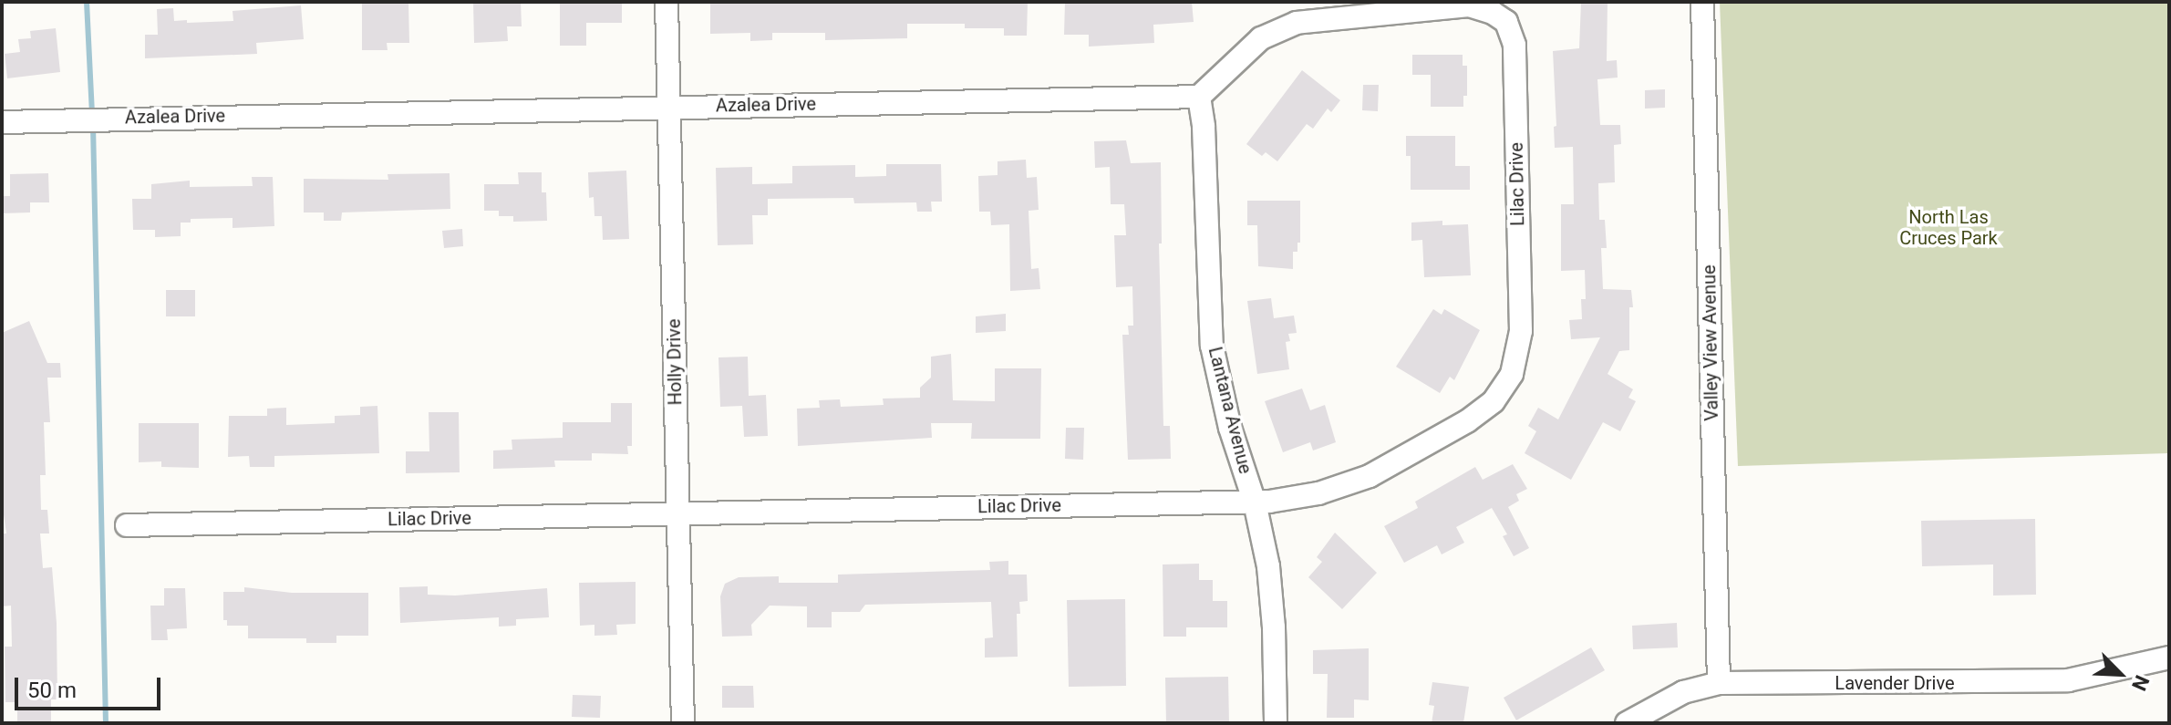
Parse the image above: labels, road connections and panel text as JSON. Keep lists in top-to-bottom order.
{
  "streets": {
    "street": [
      "Azalea Drive",
      "Lilac Drive",
      "Valley View Avenue",
      "Holly Drive",
      "Lantana Avenue",
      "Lavender Drive"
    ]
  },
  "crossings": [
    ["Azalea Drive", "Holly Drive"],
    ["Azalea Drive", "Lantana Avenue"],
    ["Lilac Drive", "Holly Drive"],
    ["Lilac Drive", "Lantana Avenue"],
    ["Valley View Avenue", "Lavender Drive"]
  ],
  "parks": ["North Las Cruces Park"],
  "scale_bar": "50 m",
  "north": "bottom right"
}
